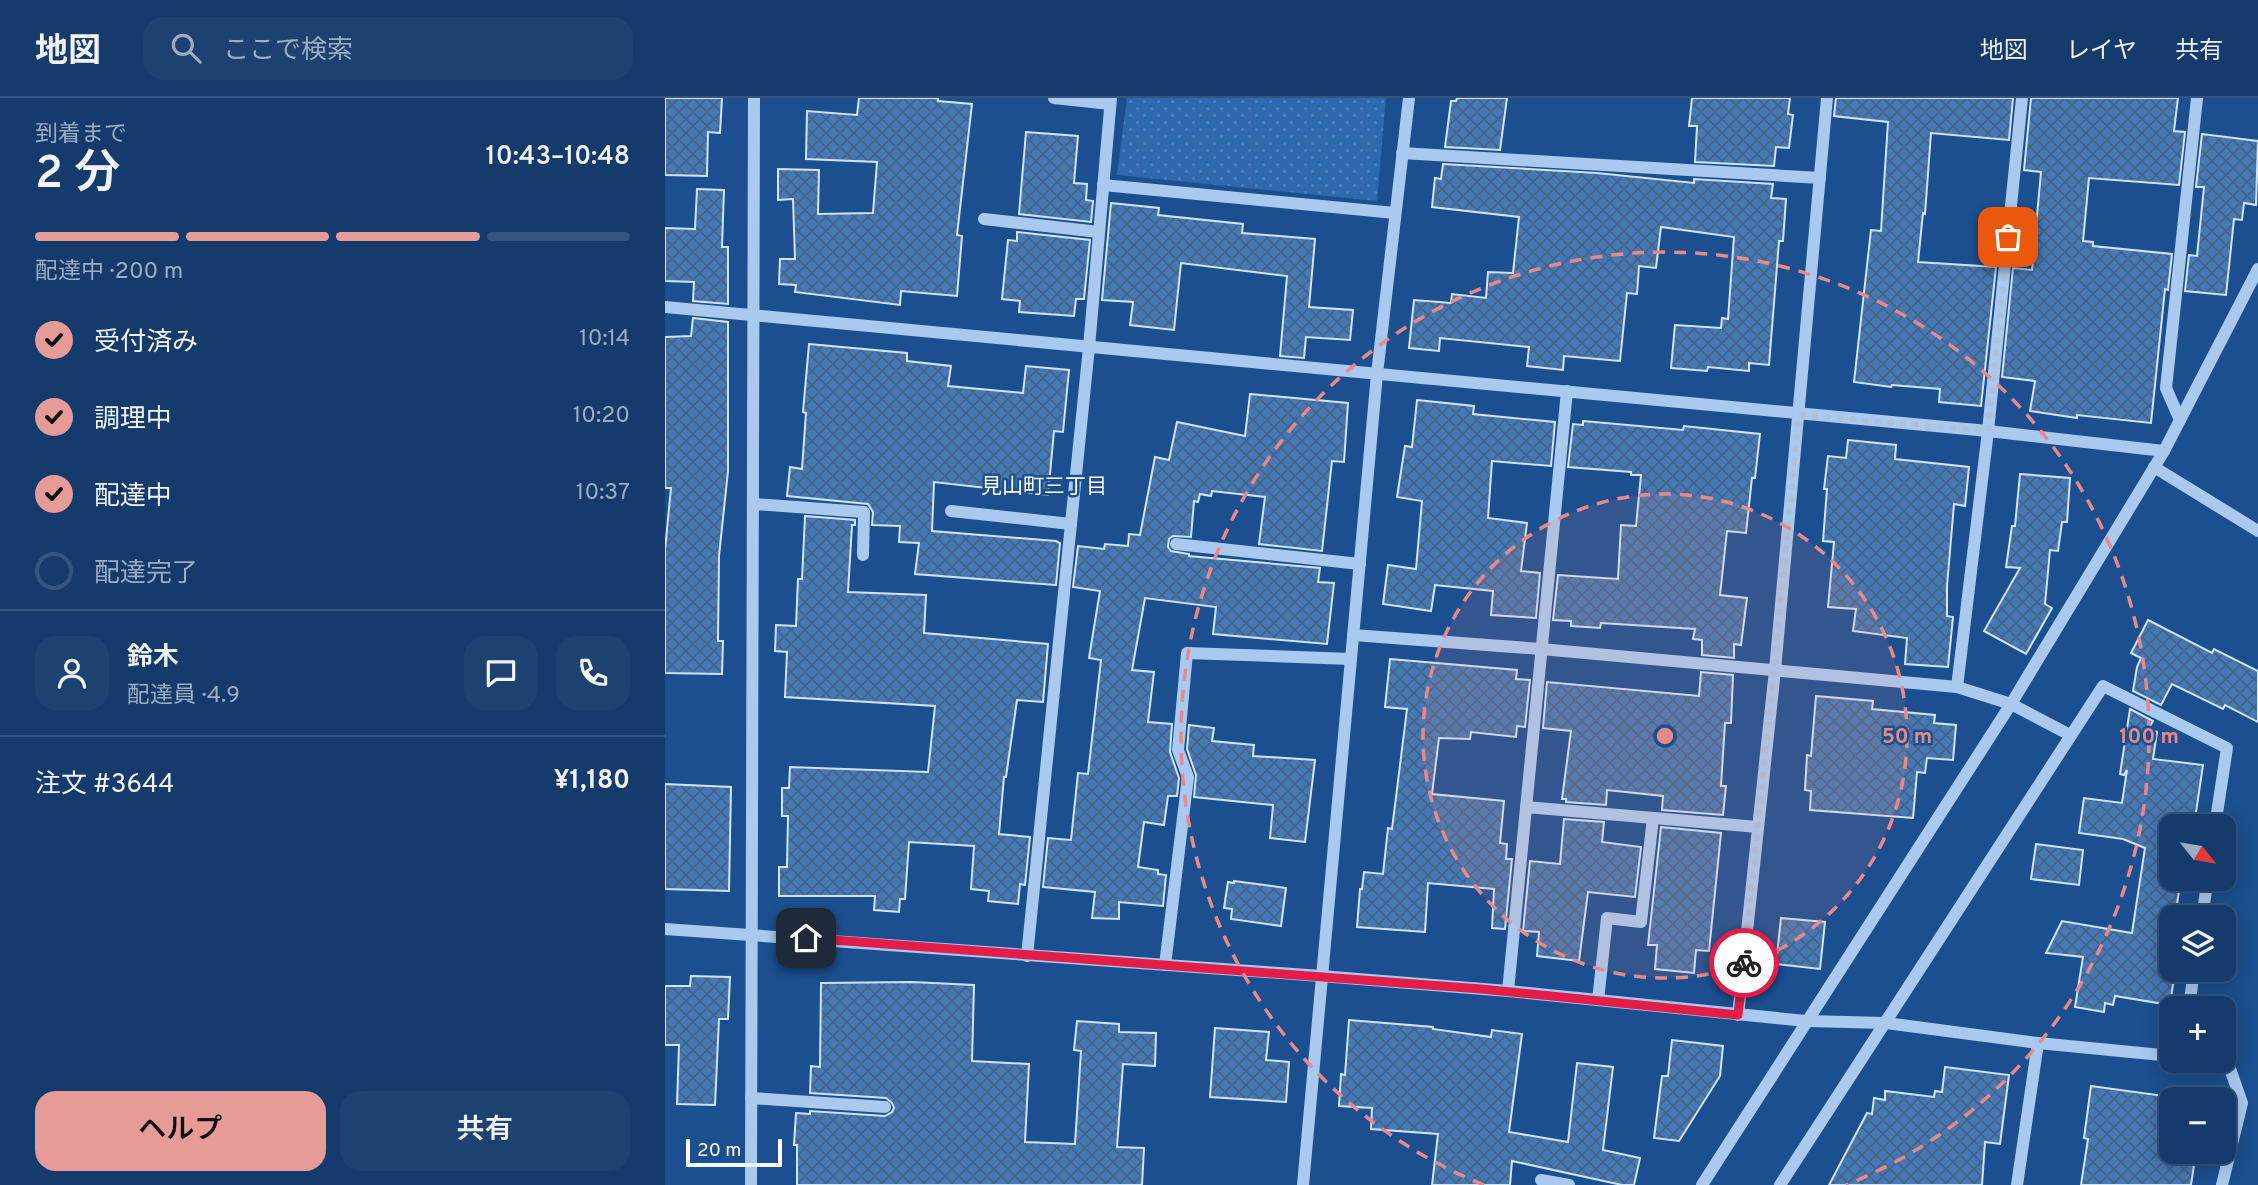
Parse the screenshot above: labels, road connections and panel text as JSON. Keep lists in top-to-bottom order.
{
  "districts": ["見山町三丁目"],
  "scale_bar": "20 m",
  "north": "bottom right",
  "page": {
    "header": "地図",
    "search": "ここで検索",
    "nav": ["地図", "レイヤ", "共有"],
    "heading": ["2 分", "到着まで", "10:43–10:48"],
    "panel": [
      "鈴木",
      "配達員 · 4.9",
      "注文 #3644",
      "¥1,180"
    ],
    "bar": "配達中 · 200 m",
    "list": [
      ["受付済み", "10:14"],
      ["調理中", "10:20"],
      ["配達中", "10:37"],
      "配達完了"
    ],
    "map_buttons": ["+", "−"],
    "buttons": ["ヘルプ", "共有"],
    "scale": "20 m"
  },
  "rings": ["50 m", "100 m"]
}
